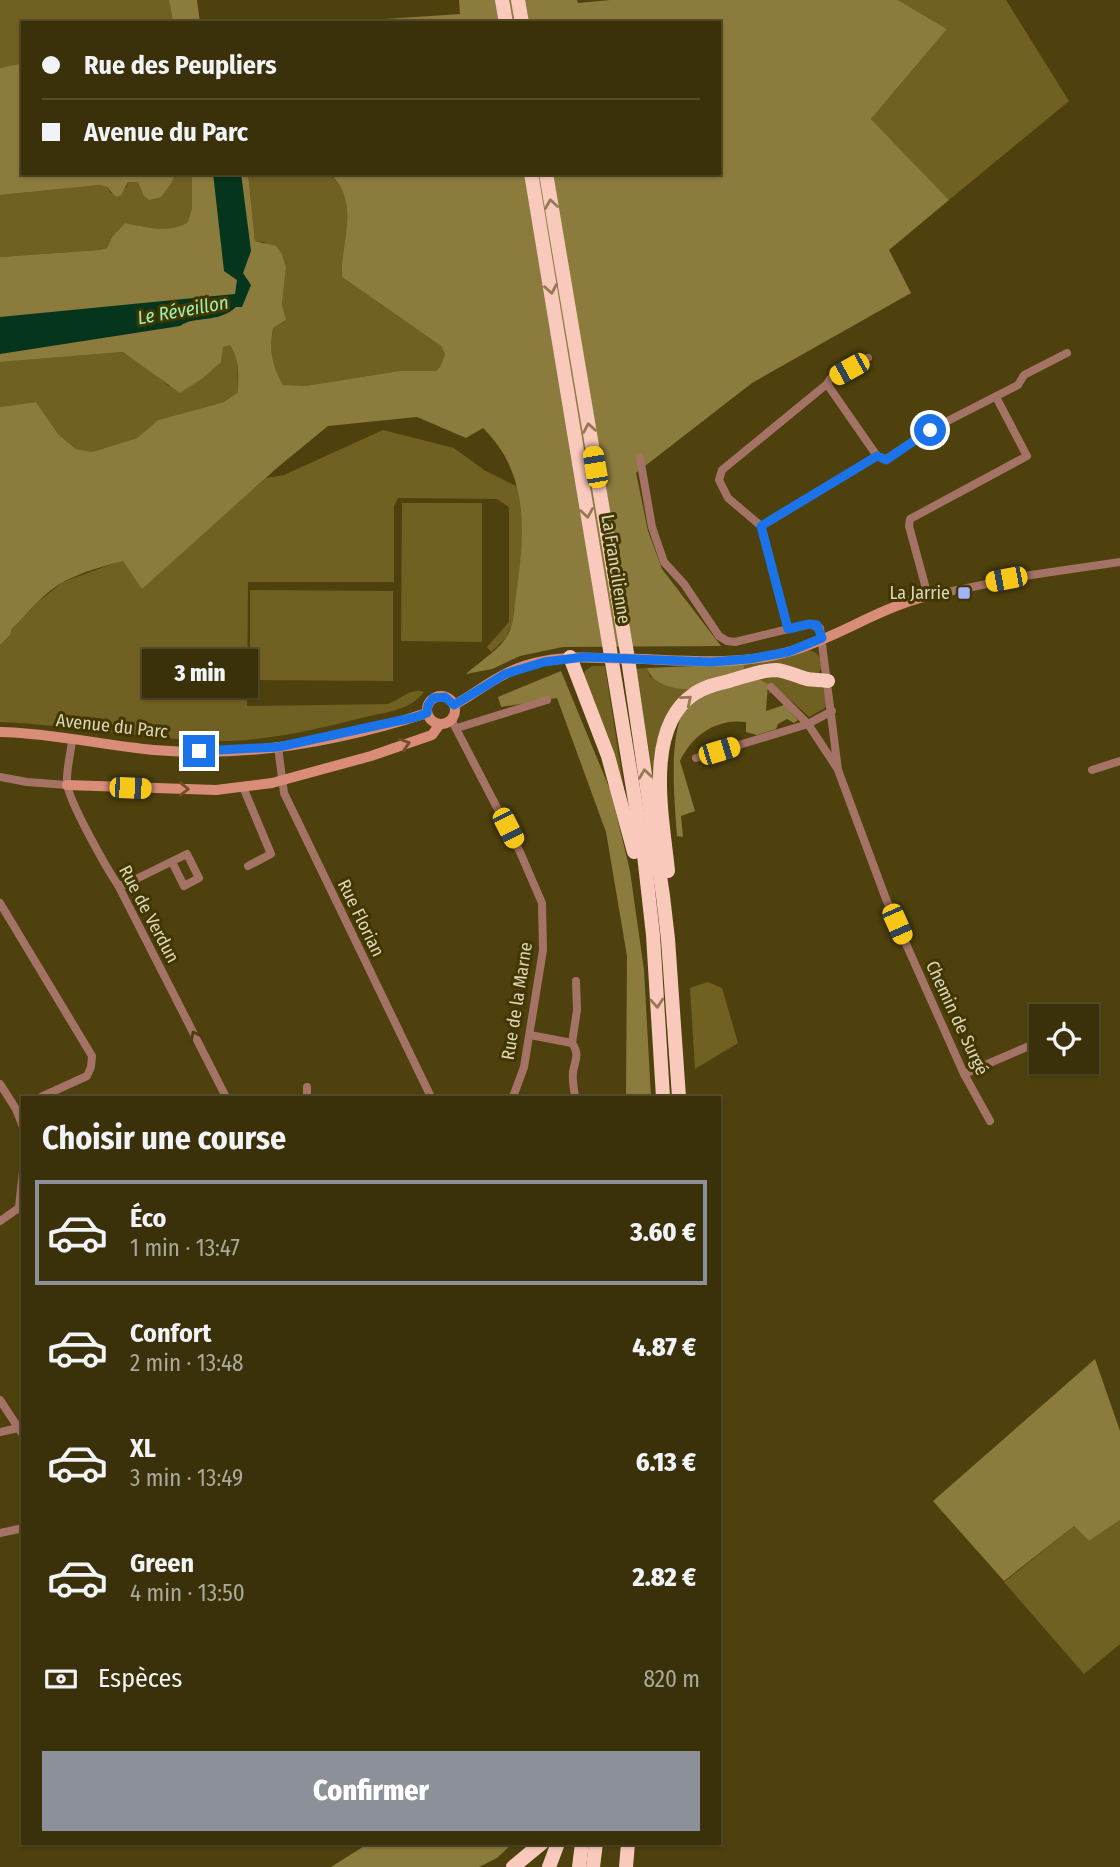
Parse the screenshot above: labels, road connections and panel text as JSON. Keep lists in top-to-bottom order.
{
  "streets": {
    "highway": ["La Francilienne"],
    "street": [
      "Avenue du Parc",
      "Rue de Verdun",
      "Rue Florian",
      "Rue de la Marne",
      "Chemin de Surgé"
    ]
  },
  "crossings": [
    ["Avenue du Parc", "Rue Florian"],
    ["Avenue du Parc", "Rue de la Marne"]
  ],
  "one_way": ["Rue de Verdun"],
  "water": ["Le Réveillon"],
  "places": {
    "transit": ["La Jarrie"]
  },
  "page": {
    "banner": ["Rue des Peupliers", "Avenue du Parc"],
    "bubble": "3 min",
    "heading": "Choisir une course",
    "list": [
      {
        "name": "Éco",
        "note": "1 min · 13:47",
        "value": "3.60 €"
      },
      {
        "name": "Confort",
        "note": "2 min · 13:48",
        "value": "4.87 €"
      },
      {
        "name": "XL",
        "note": "3 min · 13:49",
        "value": "6.13 €"
      },
      {
        "name": "Green",
        "note": "4 min · 13:50",
        "value": "2.82 €"
      }
    ],
    "pay": ["Espèces", "820 m"],
    "buttons": "Confirmer"
  }
}
